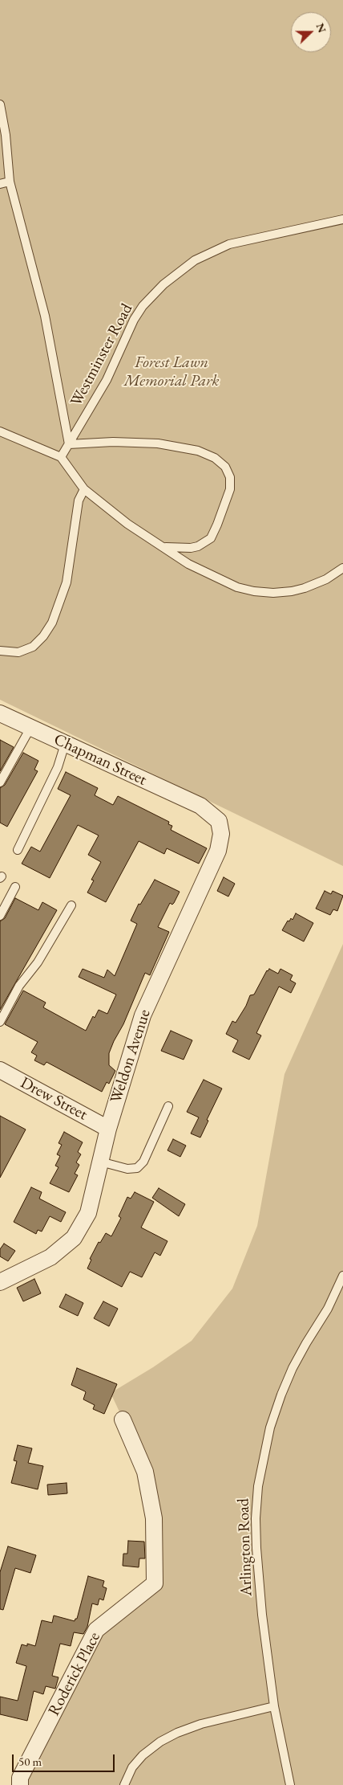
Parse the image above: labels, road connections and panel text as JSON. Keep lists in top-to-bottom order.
{
  "streets": {
    "street": [
      "Chapman Street",
      "Weldon Avenue",
      "Drew Street",
      "Roderick Place"
    ],
    "lane": ["Westminster Road", "Arlington Road"]
  },
  "crossings": [
    ["Chapman Street", "Weldon Avenue"],
    ["Weldon Avenue", "Drew Street"]
  ],
  "parks": ["Forest Lawn Memorial Park"],
  "scale_bar": "50 m",
  "north": "right"
}
